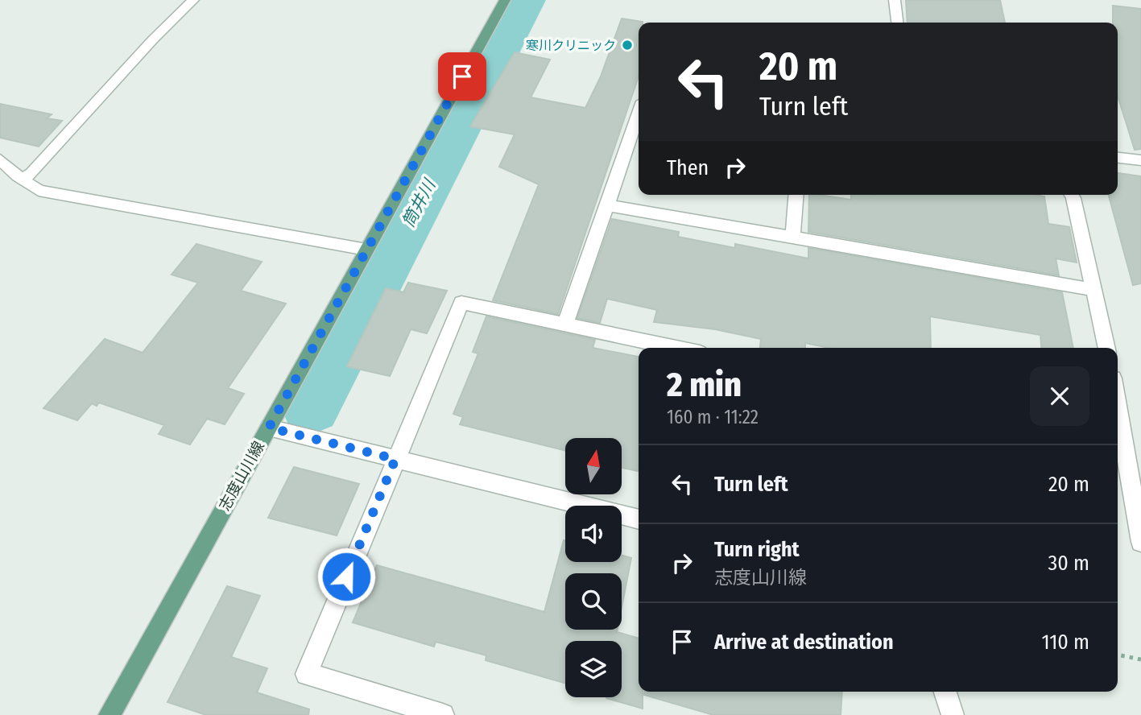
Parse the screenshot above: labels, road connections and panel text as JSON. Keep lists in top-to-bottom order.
{
  "streets": {
    "main road": ["志度山川線"]
  },
  "water": ["筒井川"],
  "places": ["寒川クリニック"],
  "north": "top",
  "page": {
    "turn": ["20 m", "Turn left"],
    "then": "Then",
    "heading": ["2 min", "160 m · 11:22"],
    "list": [
      {
        "name": "Turn left",
        "value": "20 m"
      },
      {
        "name": "Turn right",
        "note": "志度山川線",
        "value": "30 m"
      },
      {
        "name": "Arrive at destination",
        "value": "110 m"
      }
    ]
  }
}
